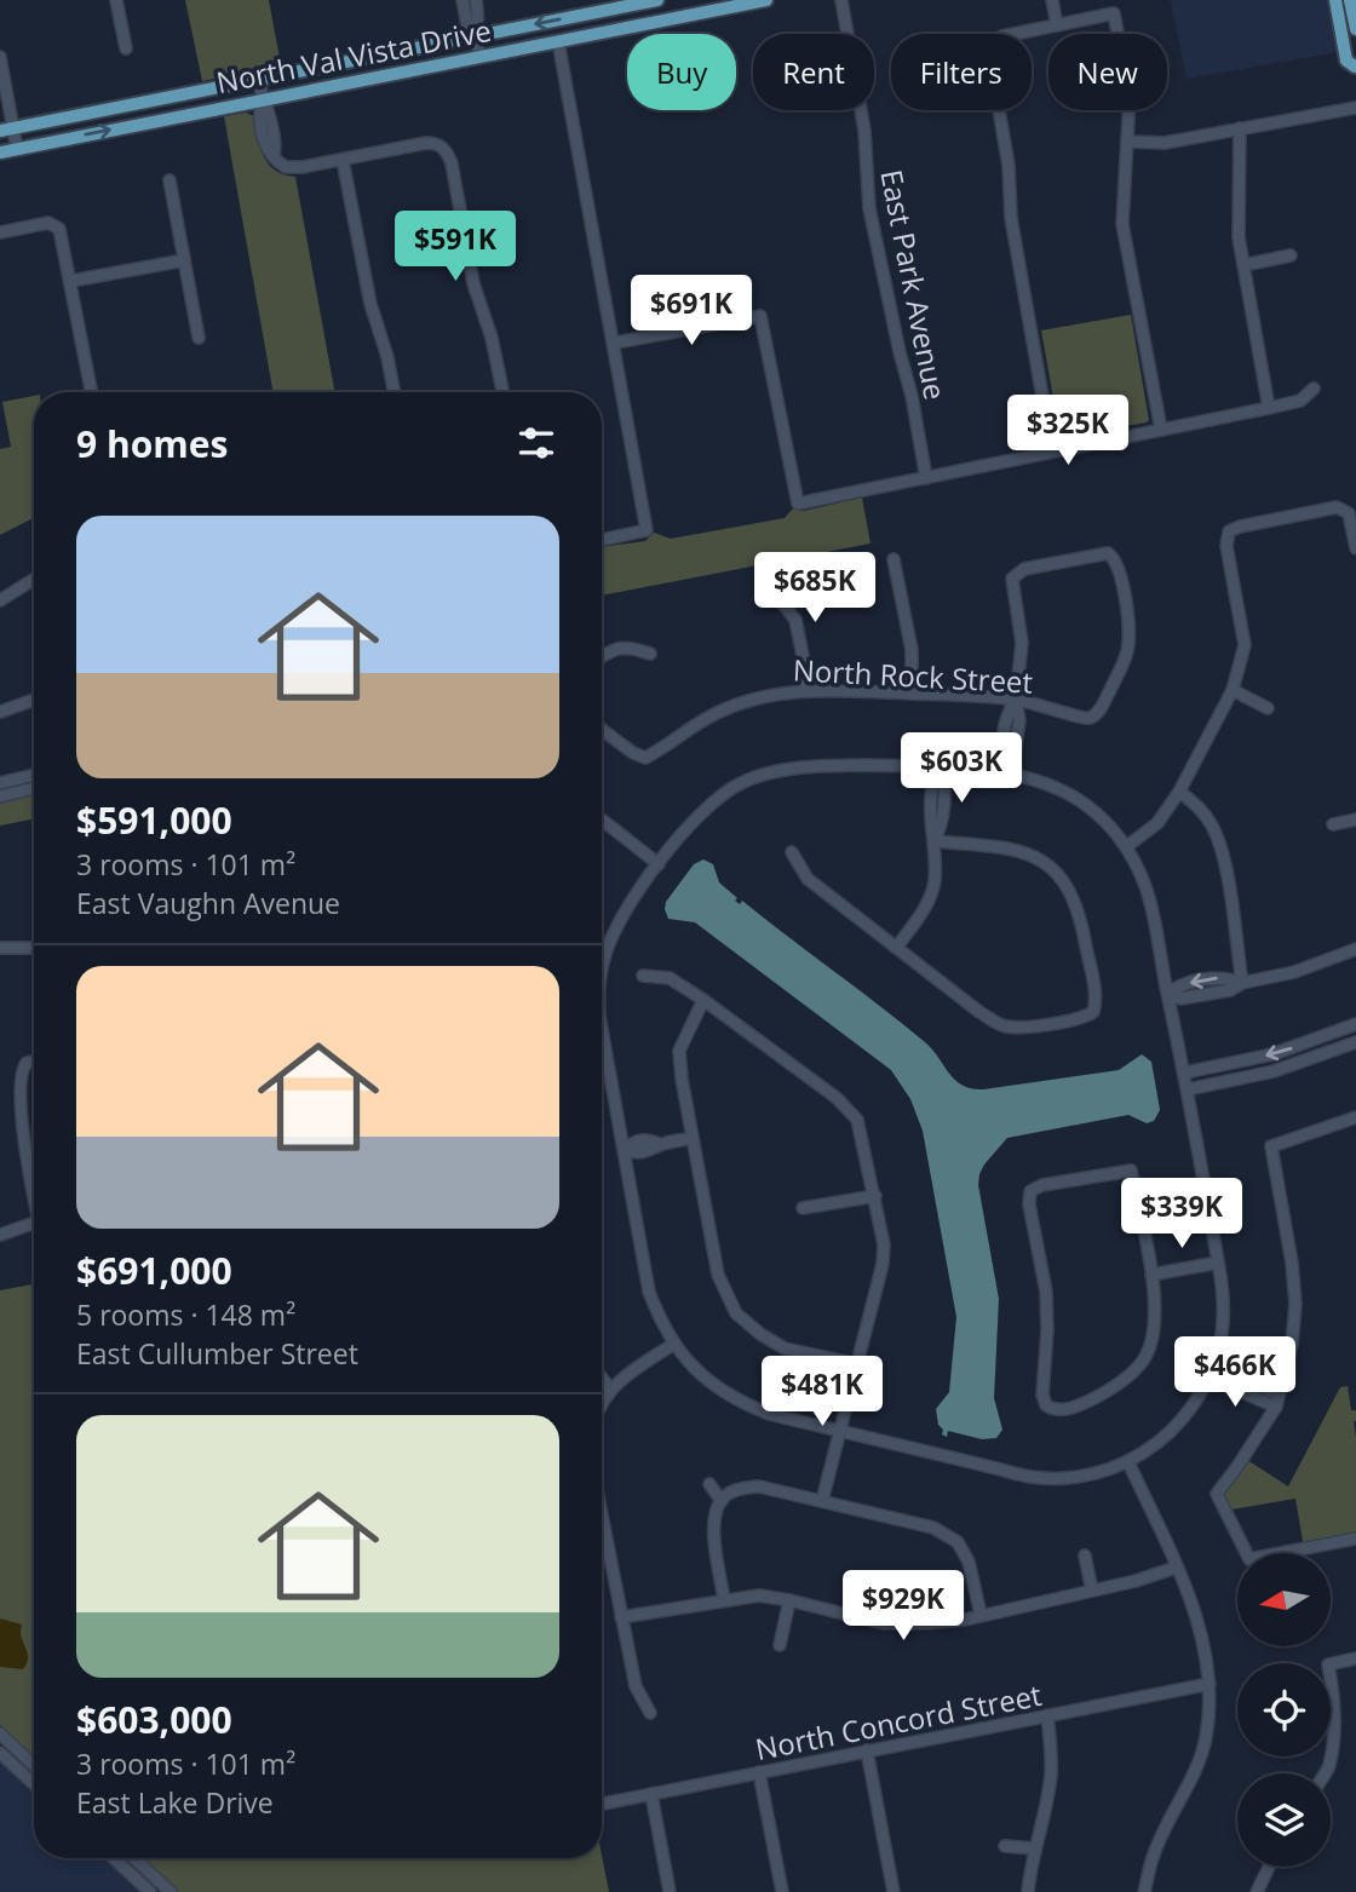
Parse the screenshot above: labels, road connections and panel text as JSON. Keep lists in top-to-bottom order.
{
  "streets": {
    "main road": ["North Val Vista Drive"],
    "street": ["East Park Avenue", "North Rock Street", "North Concord Street"]
  },
  "north": "left",
  "page": {
    "chip": [
      "Buy",
      "Rent",
      "Filters",
      "New"
    ],
    "price": [
      "$591K",
      "$691K",
      "$325K",
      "$685K",
      "$603K",
      "$339K",
      "$466K",
      "$481K",
      "$929K"
    ],
    "heading": "9 homes",
    "list": [
      {
        "name": "$591,000",
        "note": "3 rooms · 101 m² · East Vaughn Avenue"
      },
      {
        "name": "$691,000",
        "note": "5 rooms · 148 m² · East Cullumber Street"
      },
      {
        "name": "$603,000",
        "note": "3 rooms · 101 m² · East Lake Drive"
      }
    ]
  }
}
